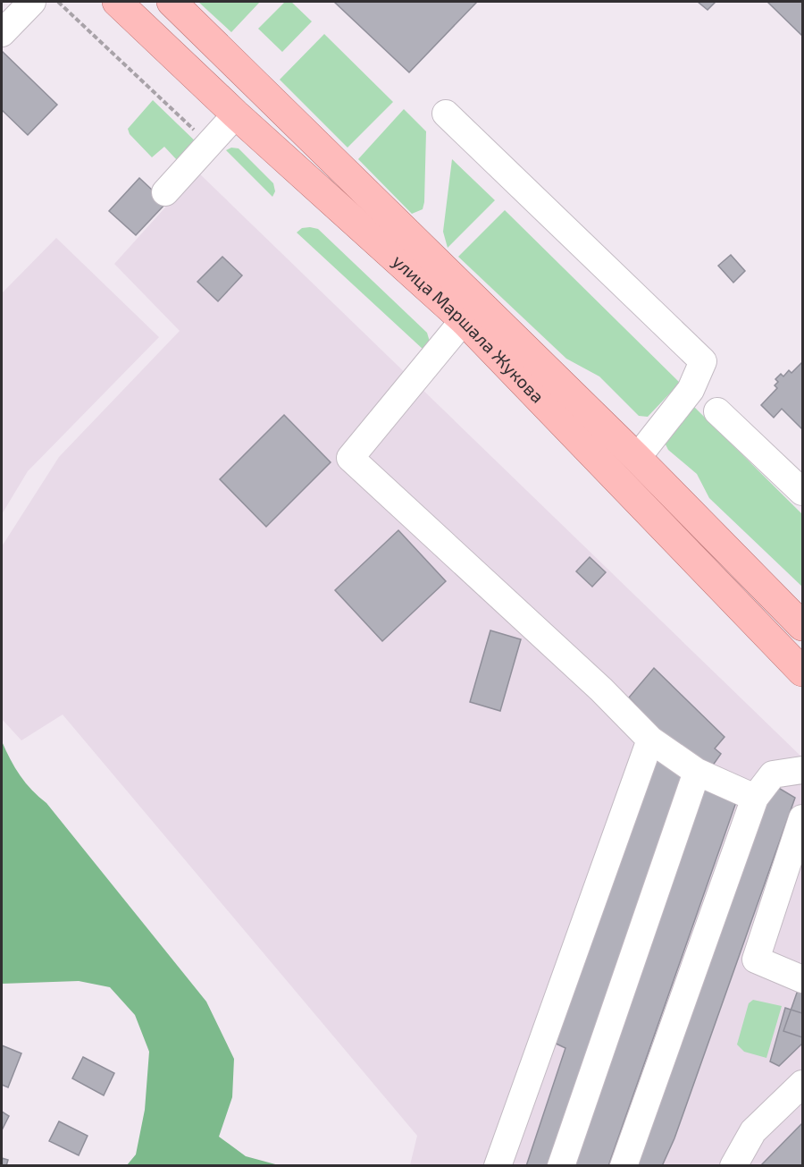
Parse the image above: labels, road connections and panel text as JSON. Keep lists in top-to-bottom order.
{
  "streets": {
    "main road": ["улица Маршала Жукова"]
  }
}
